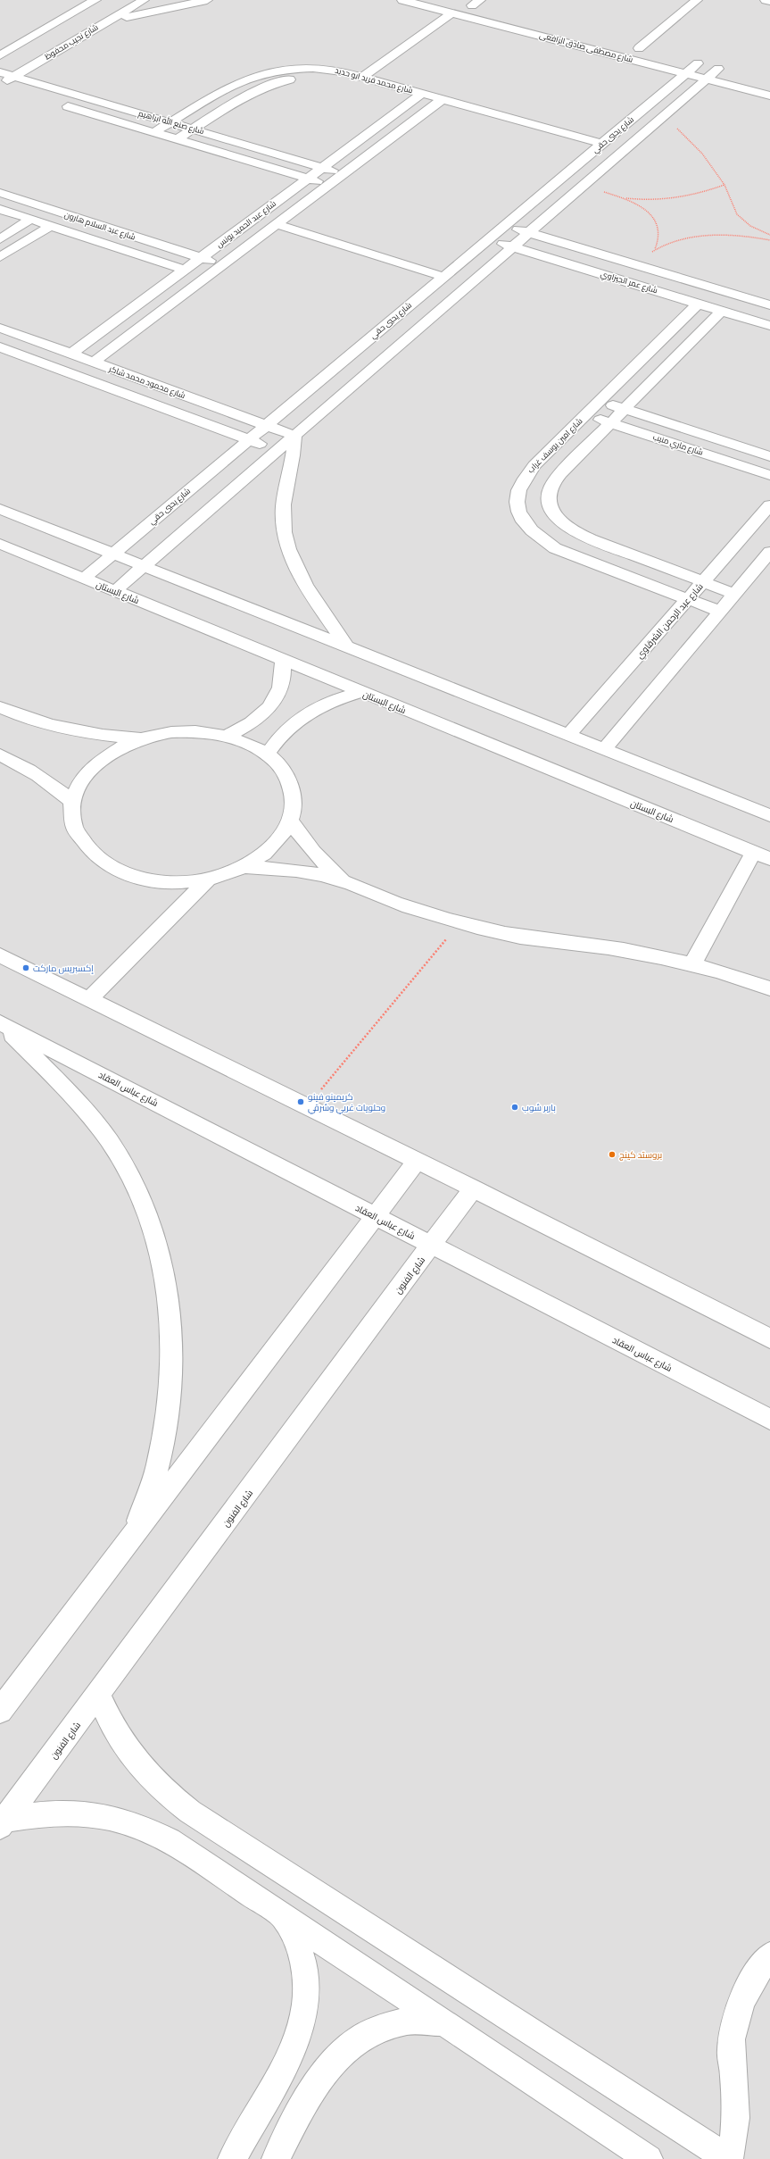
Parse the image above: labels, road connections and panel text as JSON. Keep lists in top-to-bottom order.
{
  "streets": {
    "street": [
      "شارع نجيب محفوظ",
      "شارع مصطفى صادق الرافعى",
      "شارع محمد فريد ابو حديد",
      "شارع صنع الله ابراهيم",
      "شارع يحيي حقي",
      "شارع عبد الحميد يونس",
      "شارع عبد السلام هارون",
      "شارع عمر الجيزاوي",
      "شارع محمود محمد شاكر",
      "شارع ماري منيب",
      "شارع امين يوسف غراب",
      "شارع البستان",
      "شارع عبد الرحمن الشرقاوي",
      "شارع عباس العقاد",
      "شارع الفنون"
    ]
  },
  "crossings": [
    ["شارع نجيب محفوظ", "شارع صنع الله ابراهيم"],
    ["شارع مصطفى صادق الرافعى", "شارع يحيي حقي"],
    ["شارع محمد فريد ابو حديد", "شارع صنع الله ابراهيم"],
    ["شارع محمد فريد ابو حديد", "شارع يحيي حقي"],
    ["شارع محمد فريد ابو حديد", "شارع عبد الحميد يونس"],
    ["شارع صنع الله ابراهيم", "شارع عبد الحميد يونس"],
    ["شارع يحيي حقي", "شارع عمر الجيزاوي"],
    ["شارع يحيي حقي", "شارع محمود محمد شاكر"],
    ["شارع يحيي حقي", "شارع البستان"],
    ["شارع عبد الحميد يونس", "شارع عبد السلام هارون"],
    ["شارع عبد الحميد يونس", "شارع محمود محمد شاكر"],
    ["شارع عمر الجيزاوي", "شارع امين يوسف غراب"],
    ["شارع ماري منيب", "شارع امين يوسف غراب"],
    ["شارع امين يوسف غراب", "شارع عبد الرحمن الشرقاوي"],
    ["شارع عباس العقاد", "شارع الفنون"]
  ],
  "places": [
    "إكسبريس ماركت",
    "كريمينو فينو وحلويات غربي وشرقي",
    "باربر شوب",
    "بروستد كينج"
  ]
}
